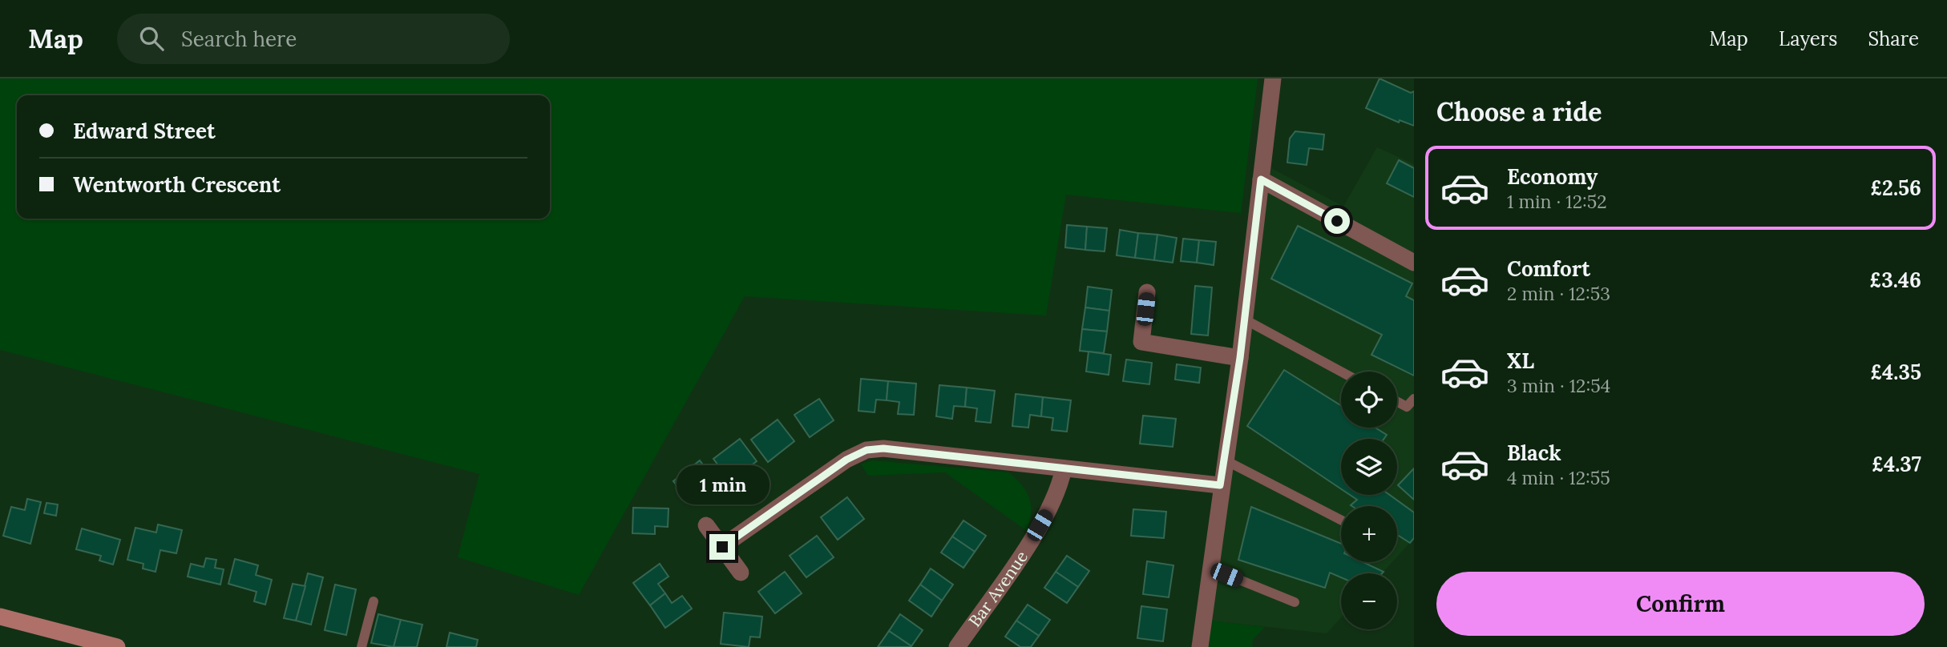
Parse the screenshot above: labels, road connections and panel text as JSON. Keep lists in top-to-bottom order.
{
  "streets": {
    "street": ["Bar Avenue"]
  },
  "page": {
    "header": "Map",
    "search": "Search here",
    "nav": ["Map", "Layers", "Share"],
    "heading": "Choose a ride",
    "banner": ["Edward Street", "Wentworth Crescent"],
    "list": [
      {
        "name": "Economy",
        "note": "1 min · 12:52",
        "value": "£2.56"
      },
      {
        "name": "Comfort",
        "note": "2 min · 12:53",
        "value": "£3.46"
      },
      {
        "name": "XL",
        "note": "3 min · 12:54",
        "value": "£4.35"
      },
      {
        "name": "Black",
        "note": "4 min · 12:55",
        "value": "£4.37"
      }
    ],
    "map_buttons": ["+", "−"],
    "bubble": "1 min",
    "buttons": "Confirm"
  }
}
